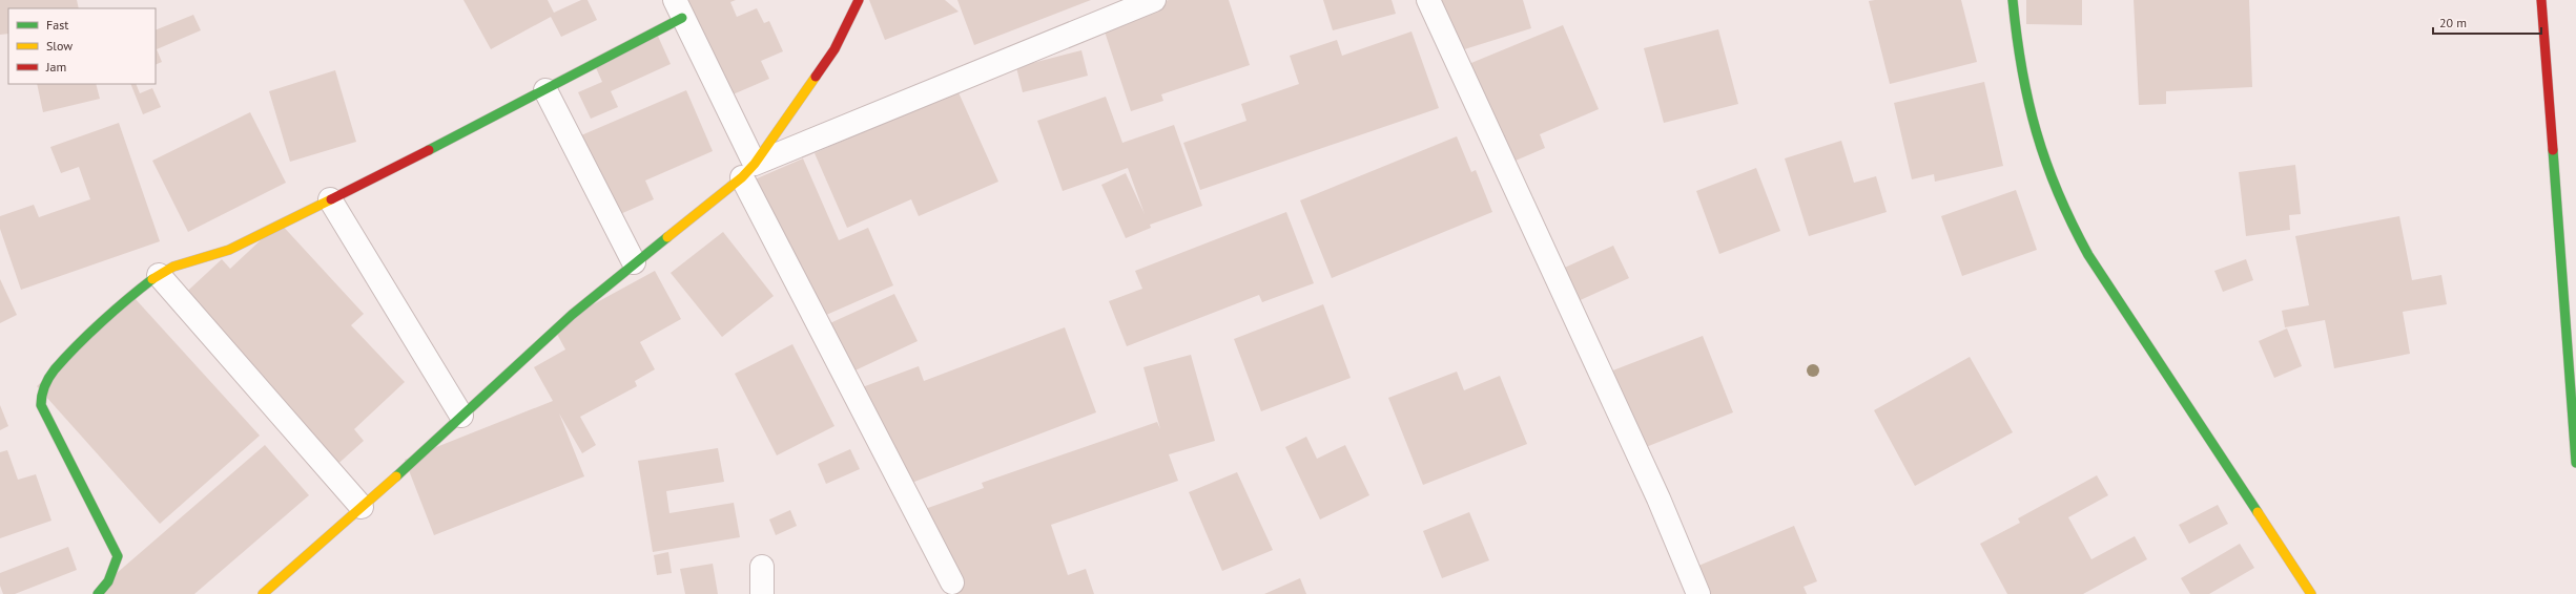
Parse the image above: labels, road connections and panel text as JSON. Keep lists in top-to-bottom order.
{
  "legend": ["Fast", "Slow", "Jam"],
  "scale_bar": "20 m"
}
